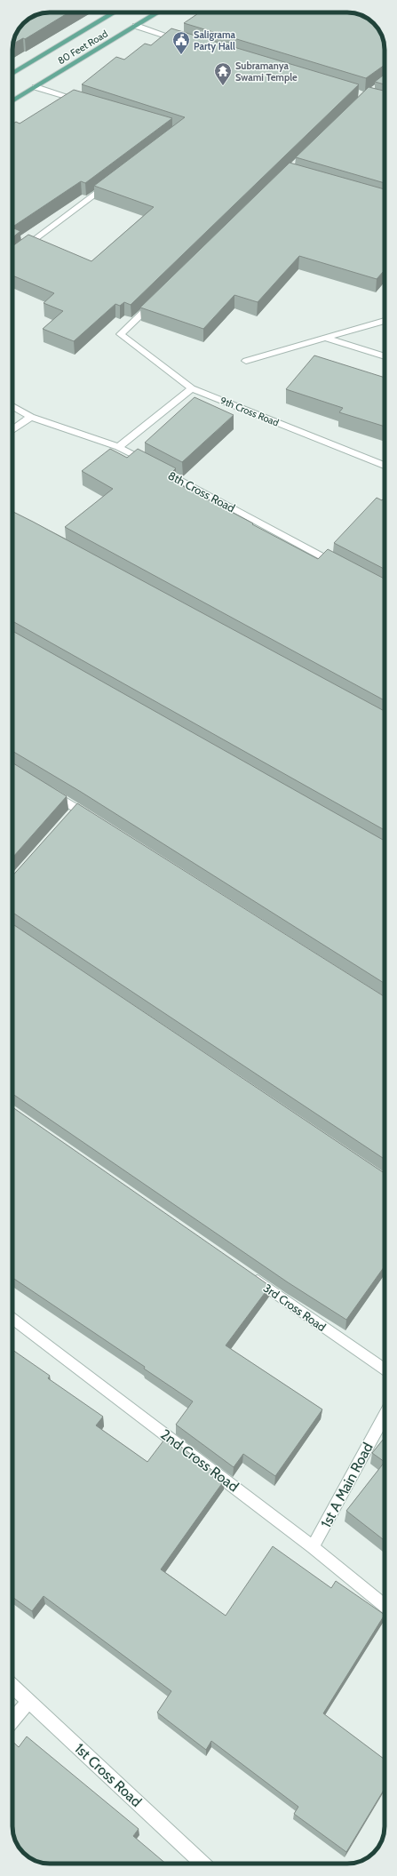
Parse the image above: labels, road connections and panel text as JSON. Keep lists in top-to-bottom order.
{
  "streets": {
    "main road": ["80 Feet Road"],
    "street": [
      "9th Cross Road",
      "8th Cross Road",
      "3rd Cross Road",
      "2nd Cross Road",
      "1st A Main Road",
      "1st Cross Road"
    ]
  },
  "crossings": [
    ["2nd Cross Road", "1st A Main Road"]
  ],
  "places": {
    "public building": ["Saligrama Party Hall"],
    "temple": ["Subramanya Swami Temple"]
  }
}
